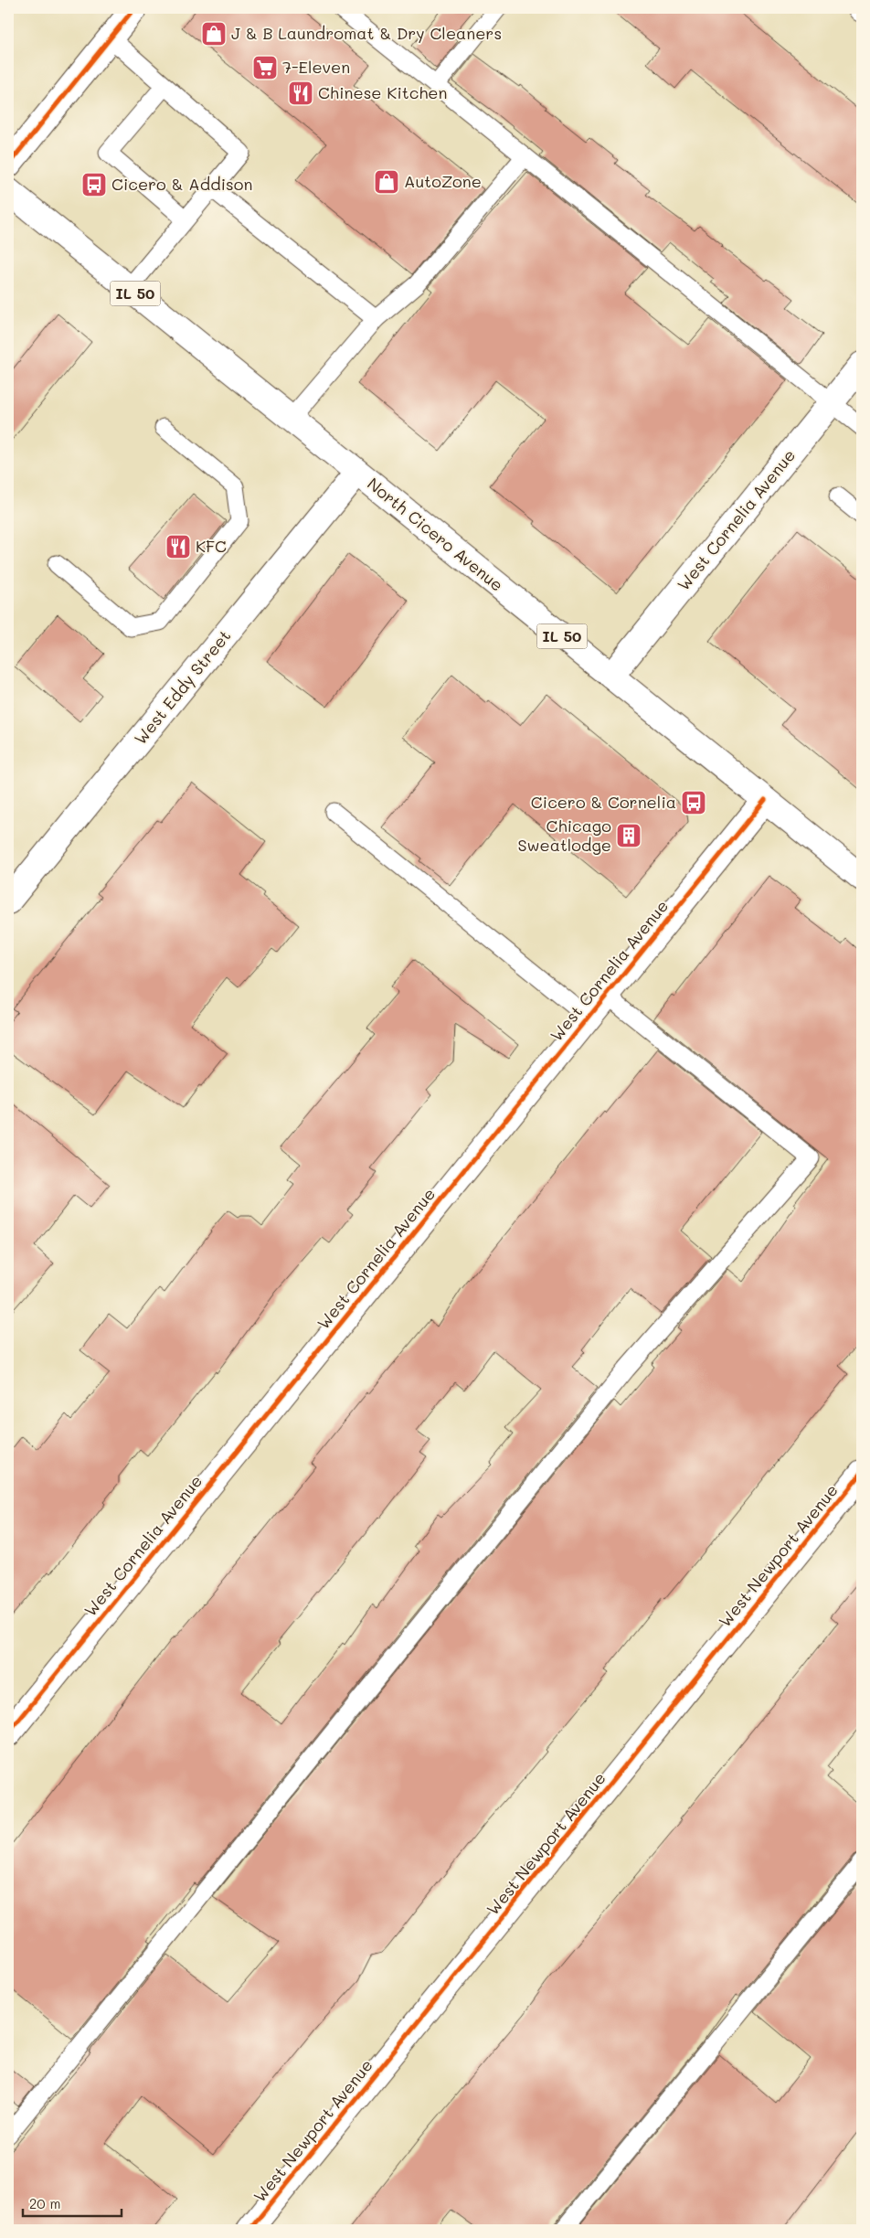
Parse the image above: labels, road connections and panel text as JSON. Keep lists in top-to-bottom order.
{
  "streets": {
    "street": [
      "IL 50",
      "West Cornelia Avenue",
      "North Cicero Avenue",
      "West Eddy Street",
      "West Newport Avenue"
    ]
  },
  "crossings": [
    ["West Cornelia Avenue", "North Cicero Avenue"],
    ["North Cicero Avenue", "West Eddy Street"]
  ],
  "places": {
    "shop": ["J & B Laundromat & Dry Cleaners", "AutoZone"],
    "supermarket": ["7-Eleven"],
    "restaurant": ["Chinese Kitchen", "KFC"],
    "bus stop": ["Cicero & Addison", "Cicero & Cornelia"],
    "building": ["Chicago Sweatlodge"]
  },
  "scale_bar": "20 m"
}
